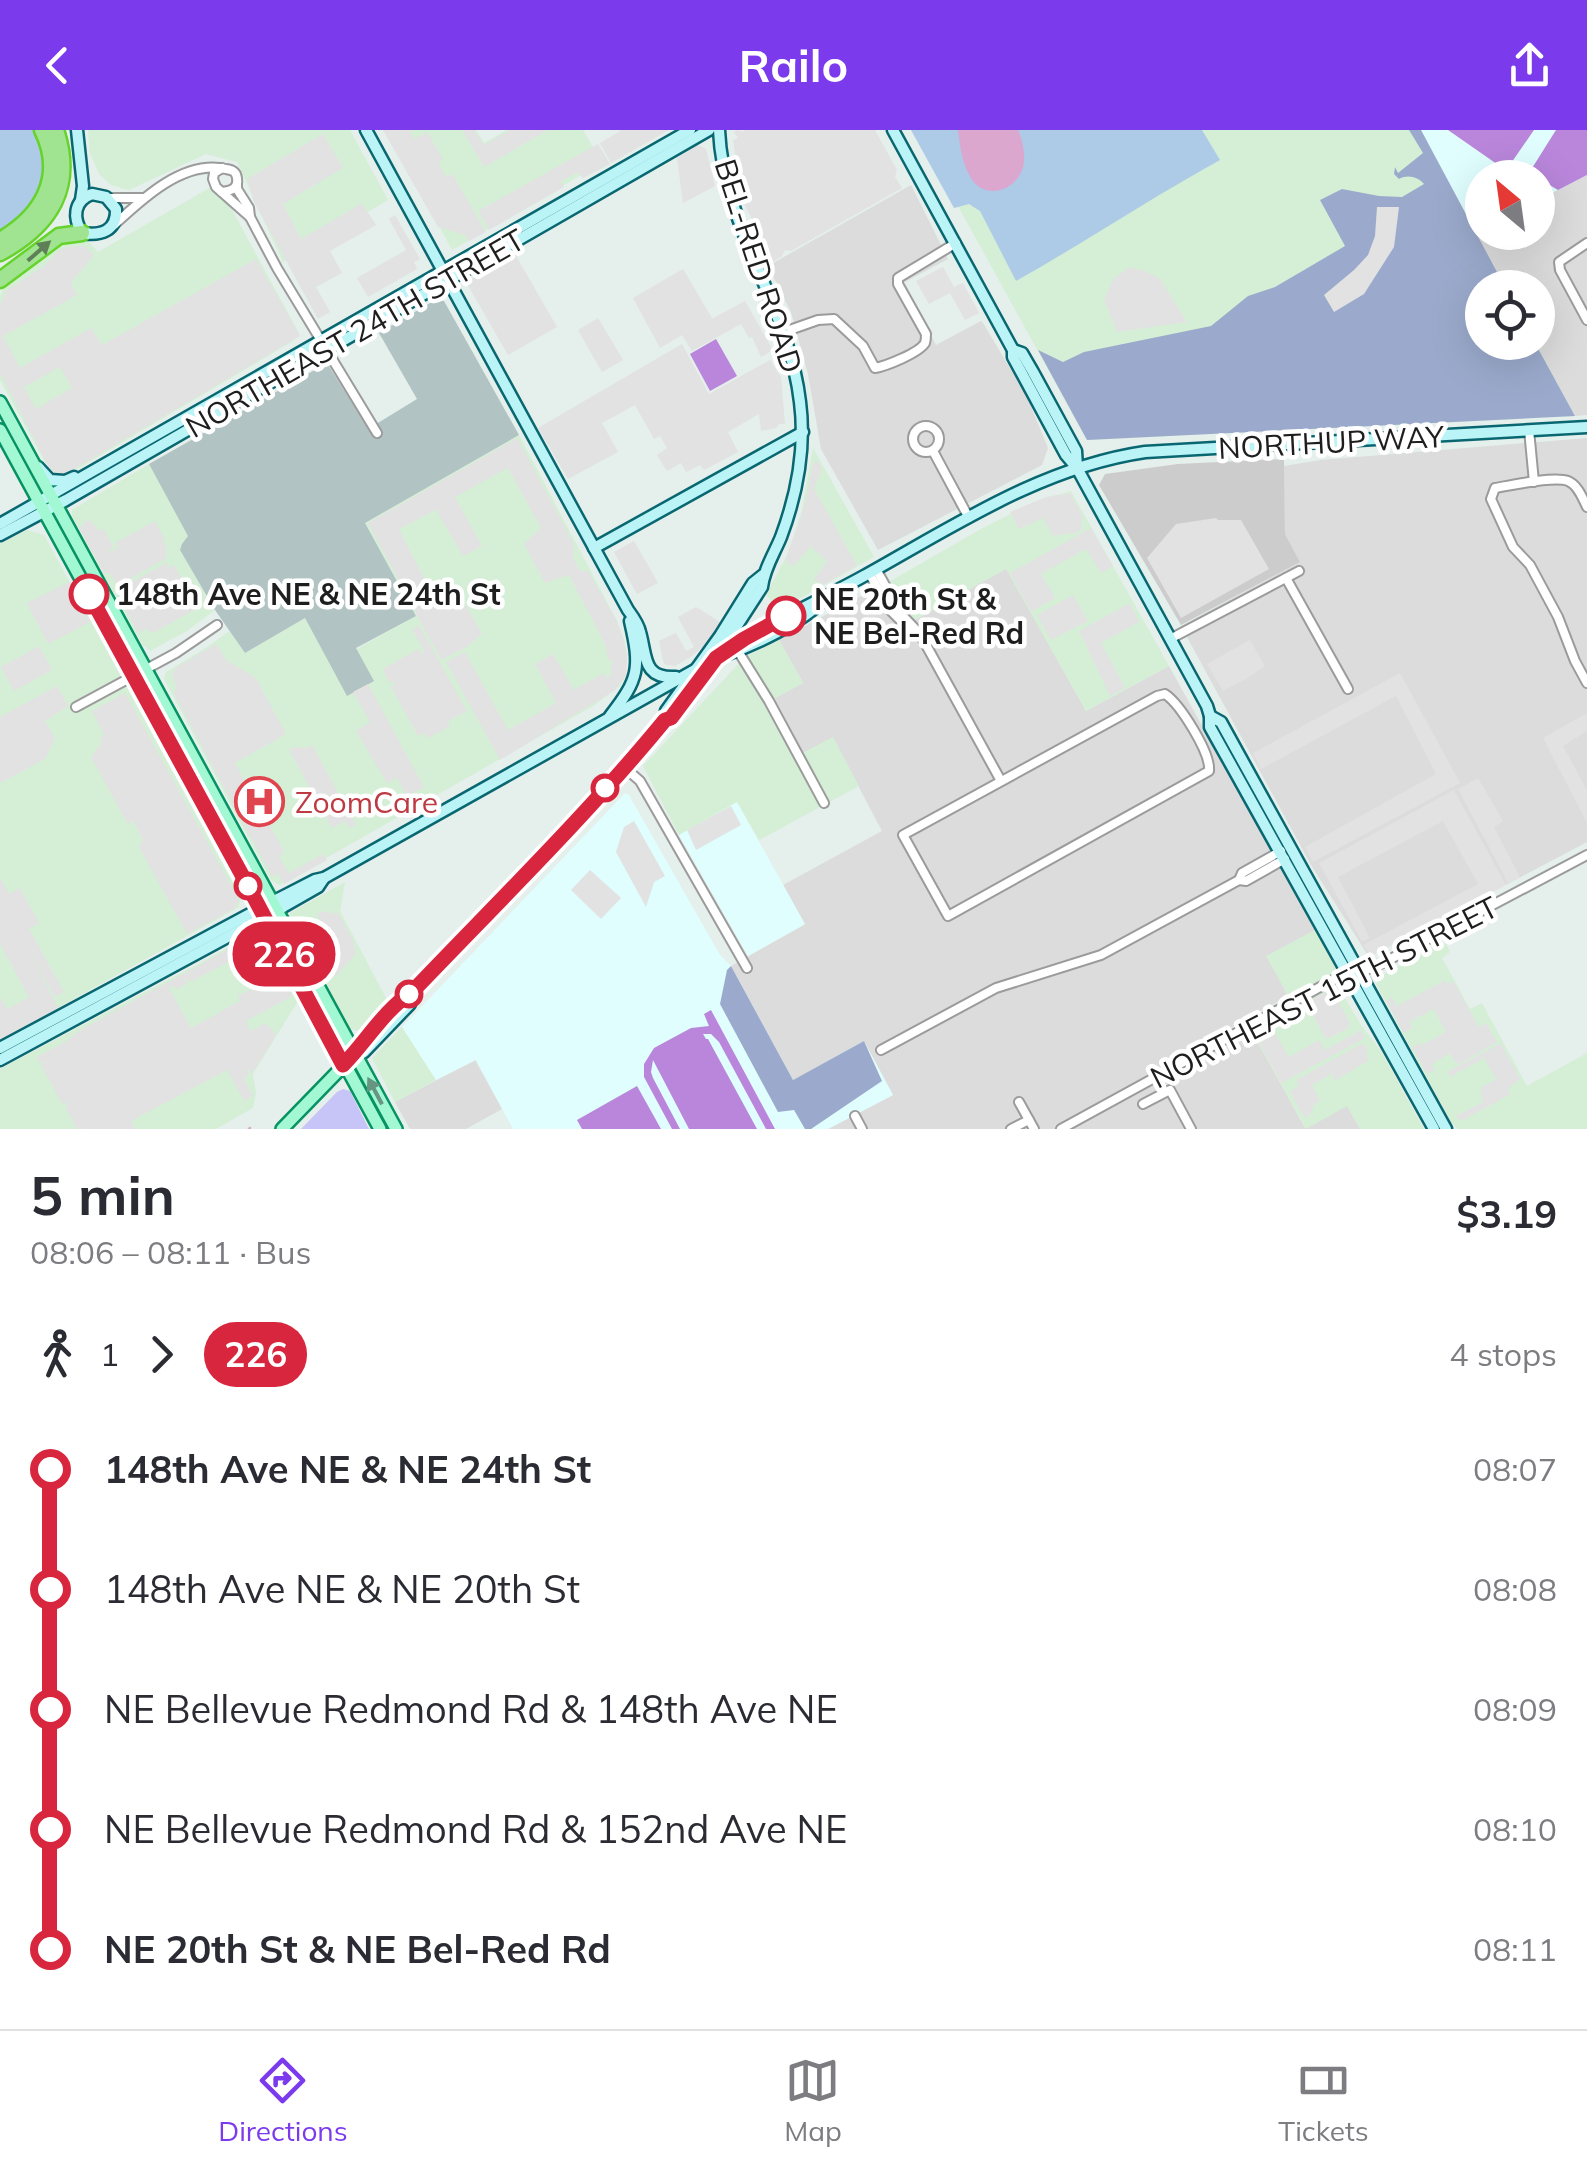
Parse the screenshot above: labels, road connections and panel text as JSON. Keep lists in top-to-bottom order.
{
  "streets": {
    "main road": ["BEL-RED ROAD", "NORTHEAST 24TH STREET", "NORTHUP WAY"],
    "street": ["NORTHEAST 15TH STREET"]
  },
  "places": {
    "other": ["148th Ave NE & NE 24th St", "NE 20th St & NE Bel-Red Rd"],
    "hospital": ["ZoomCare"]
  },
  "lines": ["bus line 226"],
  "north": "top left",
  "page": {
    "header": "Railo",
    "on_map": "226",
    "heading": ["5 min", "08:06 – 08:11 · Bus", "$3.19"],
    "legs": ["1", "226", "4 stops"],
    "list": [
      {
        "name": "148th Ave NE & NE 24th St",
        "value": "08:07"
      },
      {
        "name": "148th Ave NE & NE 20th St",
        "value": "08:08"
      },
      {
        "name": "NE Bellevue Redmond Rd & 148th Ave NE",
        "value": "08:09"
      },
      {
        "name": "NE Bellevue Redmond Rd & 152nd Ave NE",
        "value": "08:10"
      },
      {
        "name": "NE 20th St & NE Bel-Red Rd",
        "value": "08:11"
      }
    ],
    "tabs": ["Directions", "Map", "Tickets"]
  }
}
